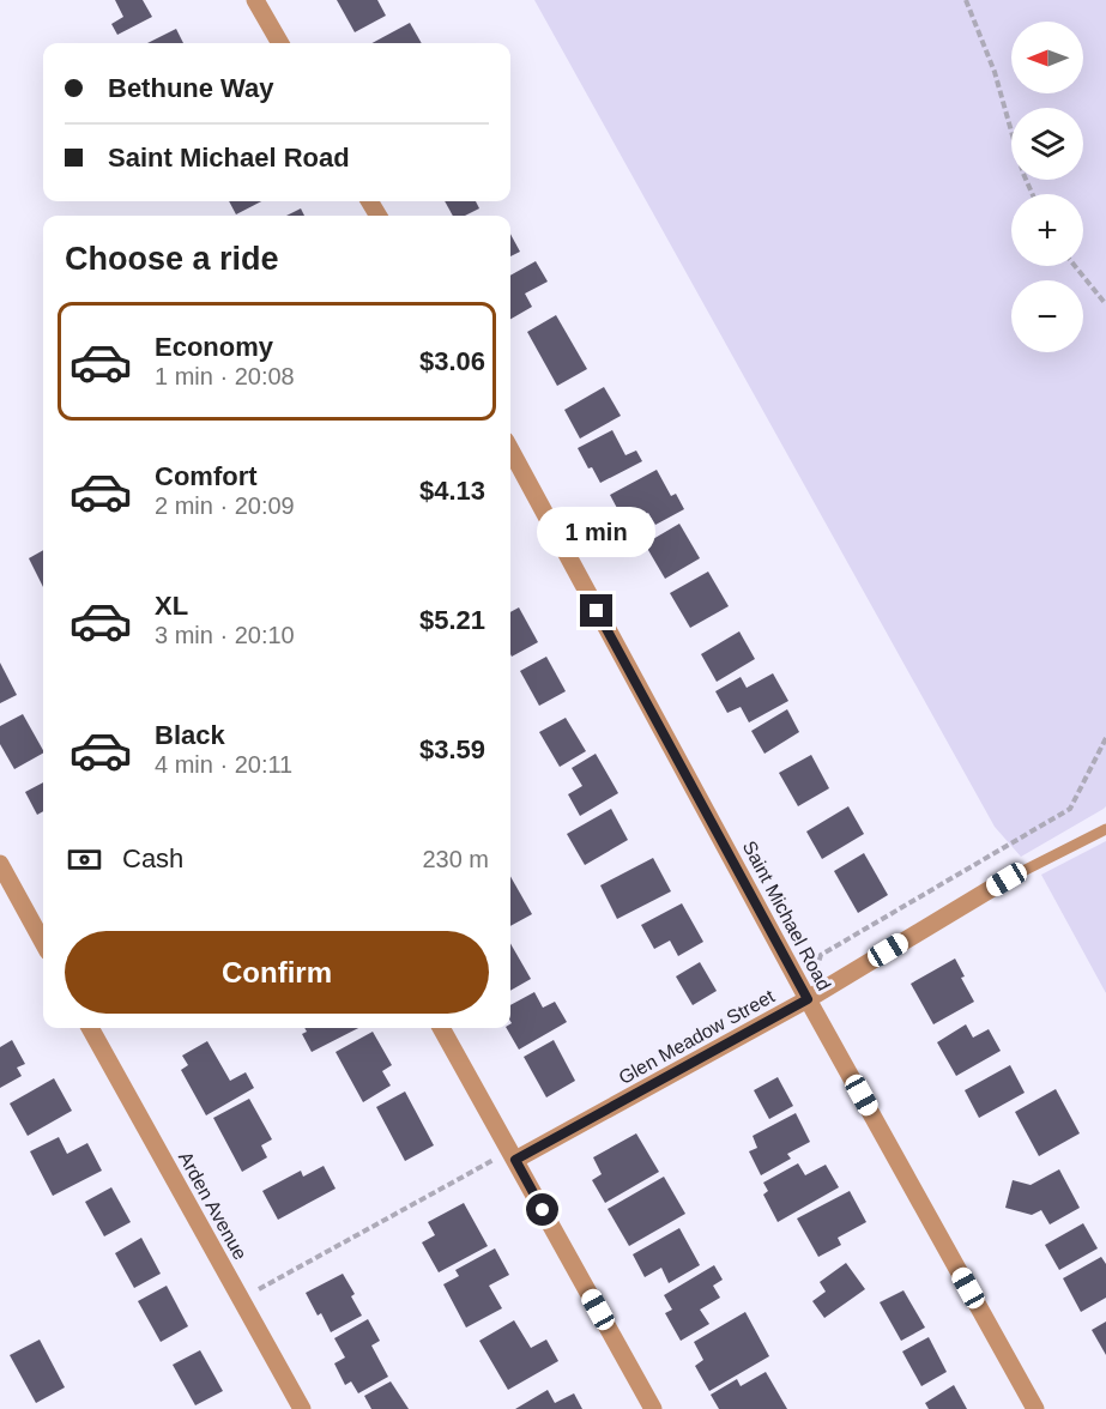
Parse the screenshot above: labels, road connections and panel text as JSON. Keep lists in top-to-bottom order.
{
  "streets": {
    "street": ["Saint Michael Road", "Glen Meadow Street", "Arden Avenue"]
  },
  "crossings": [
    ["Saint Michael Road", "Glen Meadow Street"]
  ],
  "north": "left",
  "page": {
    "map_buttons": ["+", "−"],
    "banner": ["Bethune Way", "Saint Michael Road"],
    "heading": "Choose a ride",
    "list": [
      {
        "name": "Economy",
        "note": "1 min · 20:08",
        "value": "$3.06"
      },
      {
        "name": "Comfort",
        "note": "2 min · 20:09",
        "value": "$4.13"
      },
      {
        "name": "XL",
        "note": "3 min · 20:10",
        "value": "$5.21"
      },
      {
        "name": "Black",
        "note": "4 min · 20:11",
        "value": "$3.59"
      }
    ],
    "bubble": "1 min",
    "pay": ["Cash", "230 m"],
    "buttons": "Confirm"
  }
}
